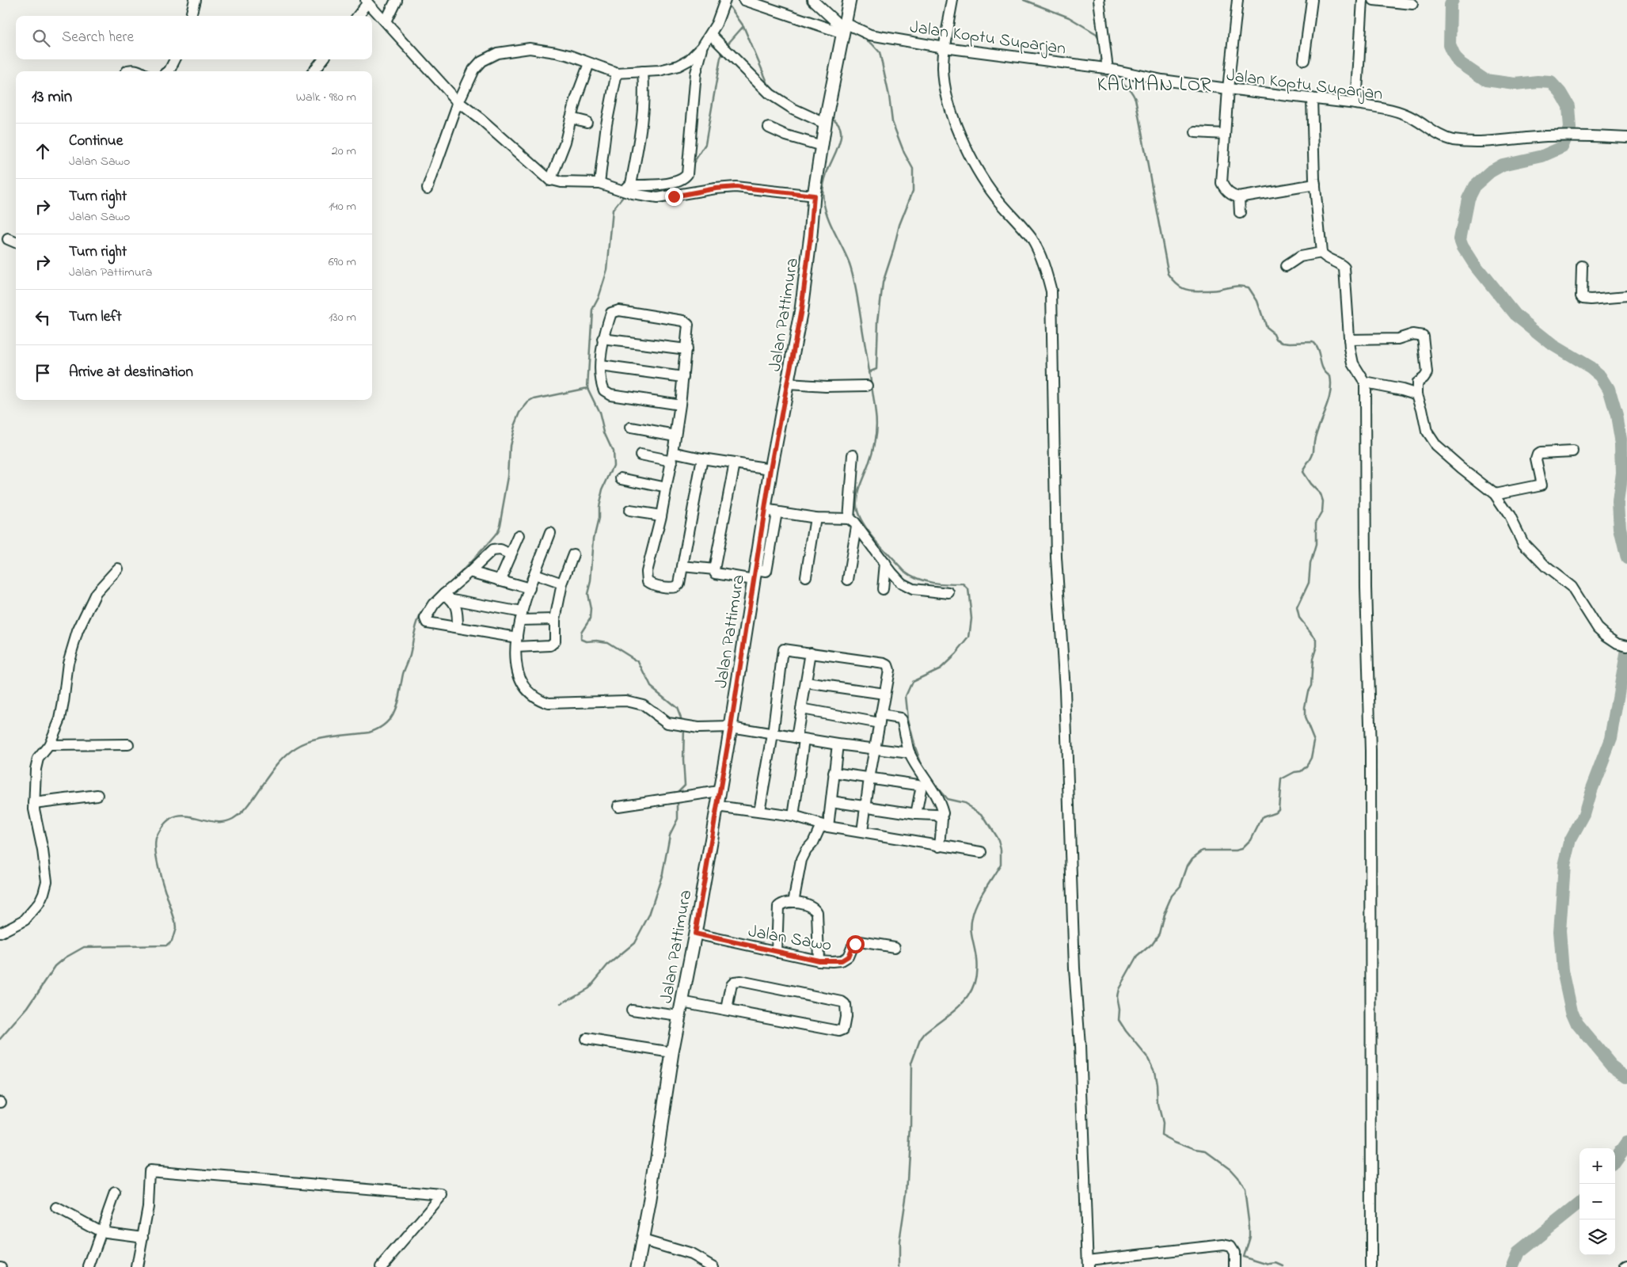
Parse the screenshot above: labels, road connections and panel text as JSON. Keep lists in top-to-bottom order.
{
  "streets": {
    "main road": ["Jalan Pattimura"],
    "street": ["Jalan Koptu Suparjan", "Jalan Sawo"]
  },
  "crossings": [
    ["Jalan Koptu Suparjan", "Jalan Pattimura"],
    ["Jalan Pattimura", "Jalan Sawo"]
  ],
  "districts": ["KAUMAN LOR"],
  "page": {
    "search": "Search here",
    "heading": ["13 min", "Walk · 980 m"],
    "list": [
      ["Continue", "Jalan Sawo", "20 m"],
      ["Turn right", "Jalan Sawo", "140 m"],
      ["Turn right", "Jalan Pattimura", "690 m"],
      ["Turn left", "130 m"],
      "Arrive at destination"
    ],
    "map_buttons": ["+", "−"]
  }
}
